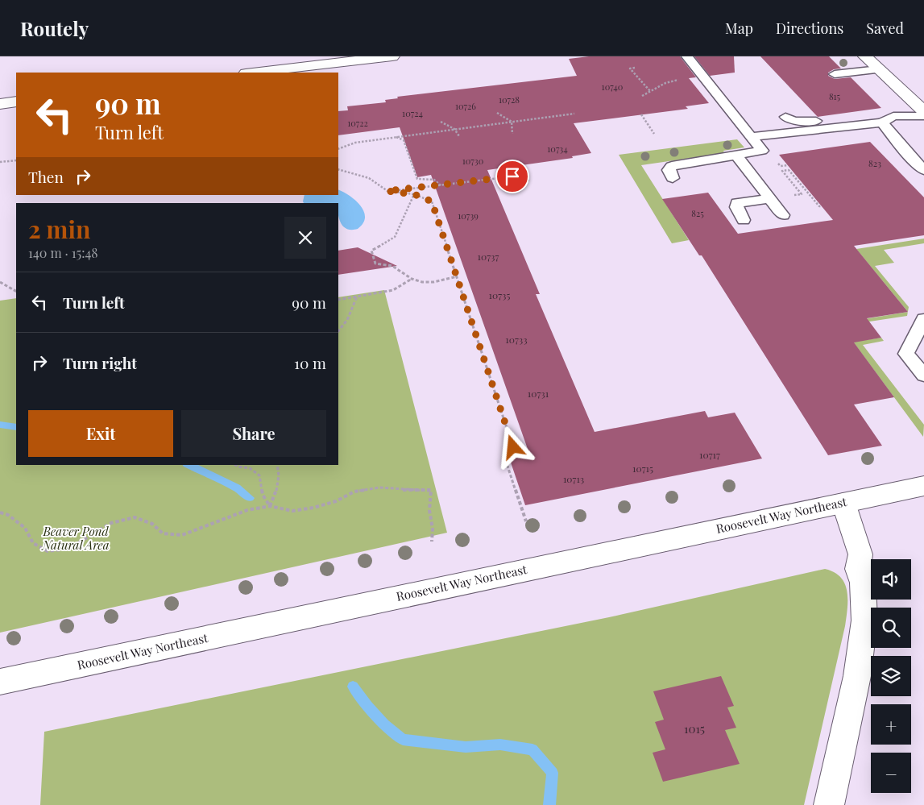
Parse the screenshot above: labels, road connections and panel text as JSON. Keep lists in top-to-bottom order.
{
  "streets": {
    "main road": ["Roosevelt Way Northeast"]
  },
  "parks": ["Beaver Pond Natural Area"],
  "house_numbers": [
    "10740",
    "815",
    "10728",
    "10726",
    "10724",
    "10722",
    "10734",
    "10730",
    "823",
    "825",
    "10739",
    "10737",
    "10735",
    "10733",
    "10731",
    "10717",
    "10715",
    "10713",
    "1015"
  ],
  "page": {
    "header": "Routely",
    "nav": ["Map", "Directions", "Saved"],
    "turn": ["90 m", "Turn left"],
    "then": "Then",
    "heading": ["2 min", "140 m · 15:48"],
    "list": [
      {
        "name": "Turn left",
        "value": "90 m"
      },
      {
        "name": "Turn right",
        "value": "10 m"
      }
    ],
    "buttons": ["Exit", "Share"],
    "map_buttons": ["+", "−"]
  }
}
